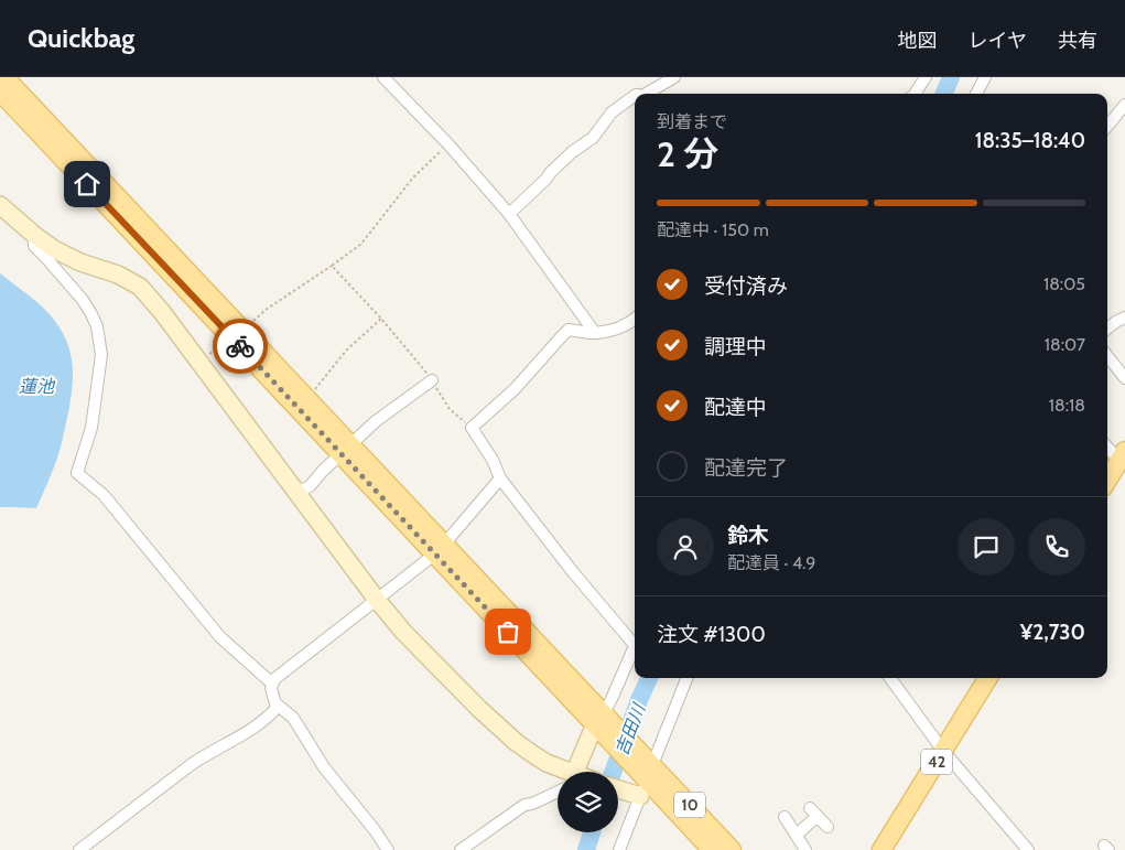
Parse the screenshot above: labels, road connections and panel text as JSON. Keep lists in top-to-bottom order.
{
  "streets": {
    "main road": ["42", "10"]
  },
  "water": ["蓮池", "吉田川"],
  "page": {
    "header": "Quickbag",
    "nav": ["地図", "レイヤ", "共有"],
    "heading": ["2 分", "到着まで", "18:35–18:40"],
    "panel": [
      "鈴木",
      "配達員 · 4.9",
      "注文 #1300",
      "¥2,730"
    ],
    "bar": "配達中 · 150 m",
    "list": [
      ["受付済み", "18:05"],
      ["調理中", "18:07"],
      ["配達中", "18:18"],
      "配達完了"
    ]
  }
}
